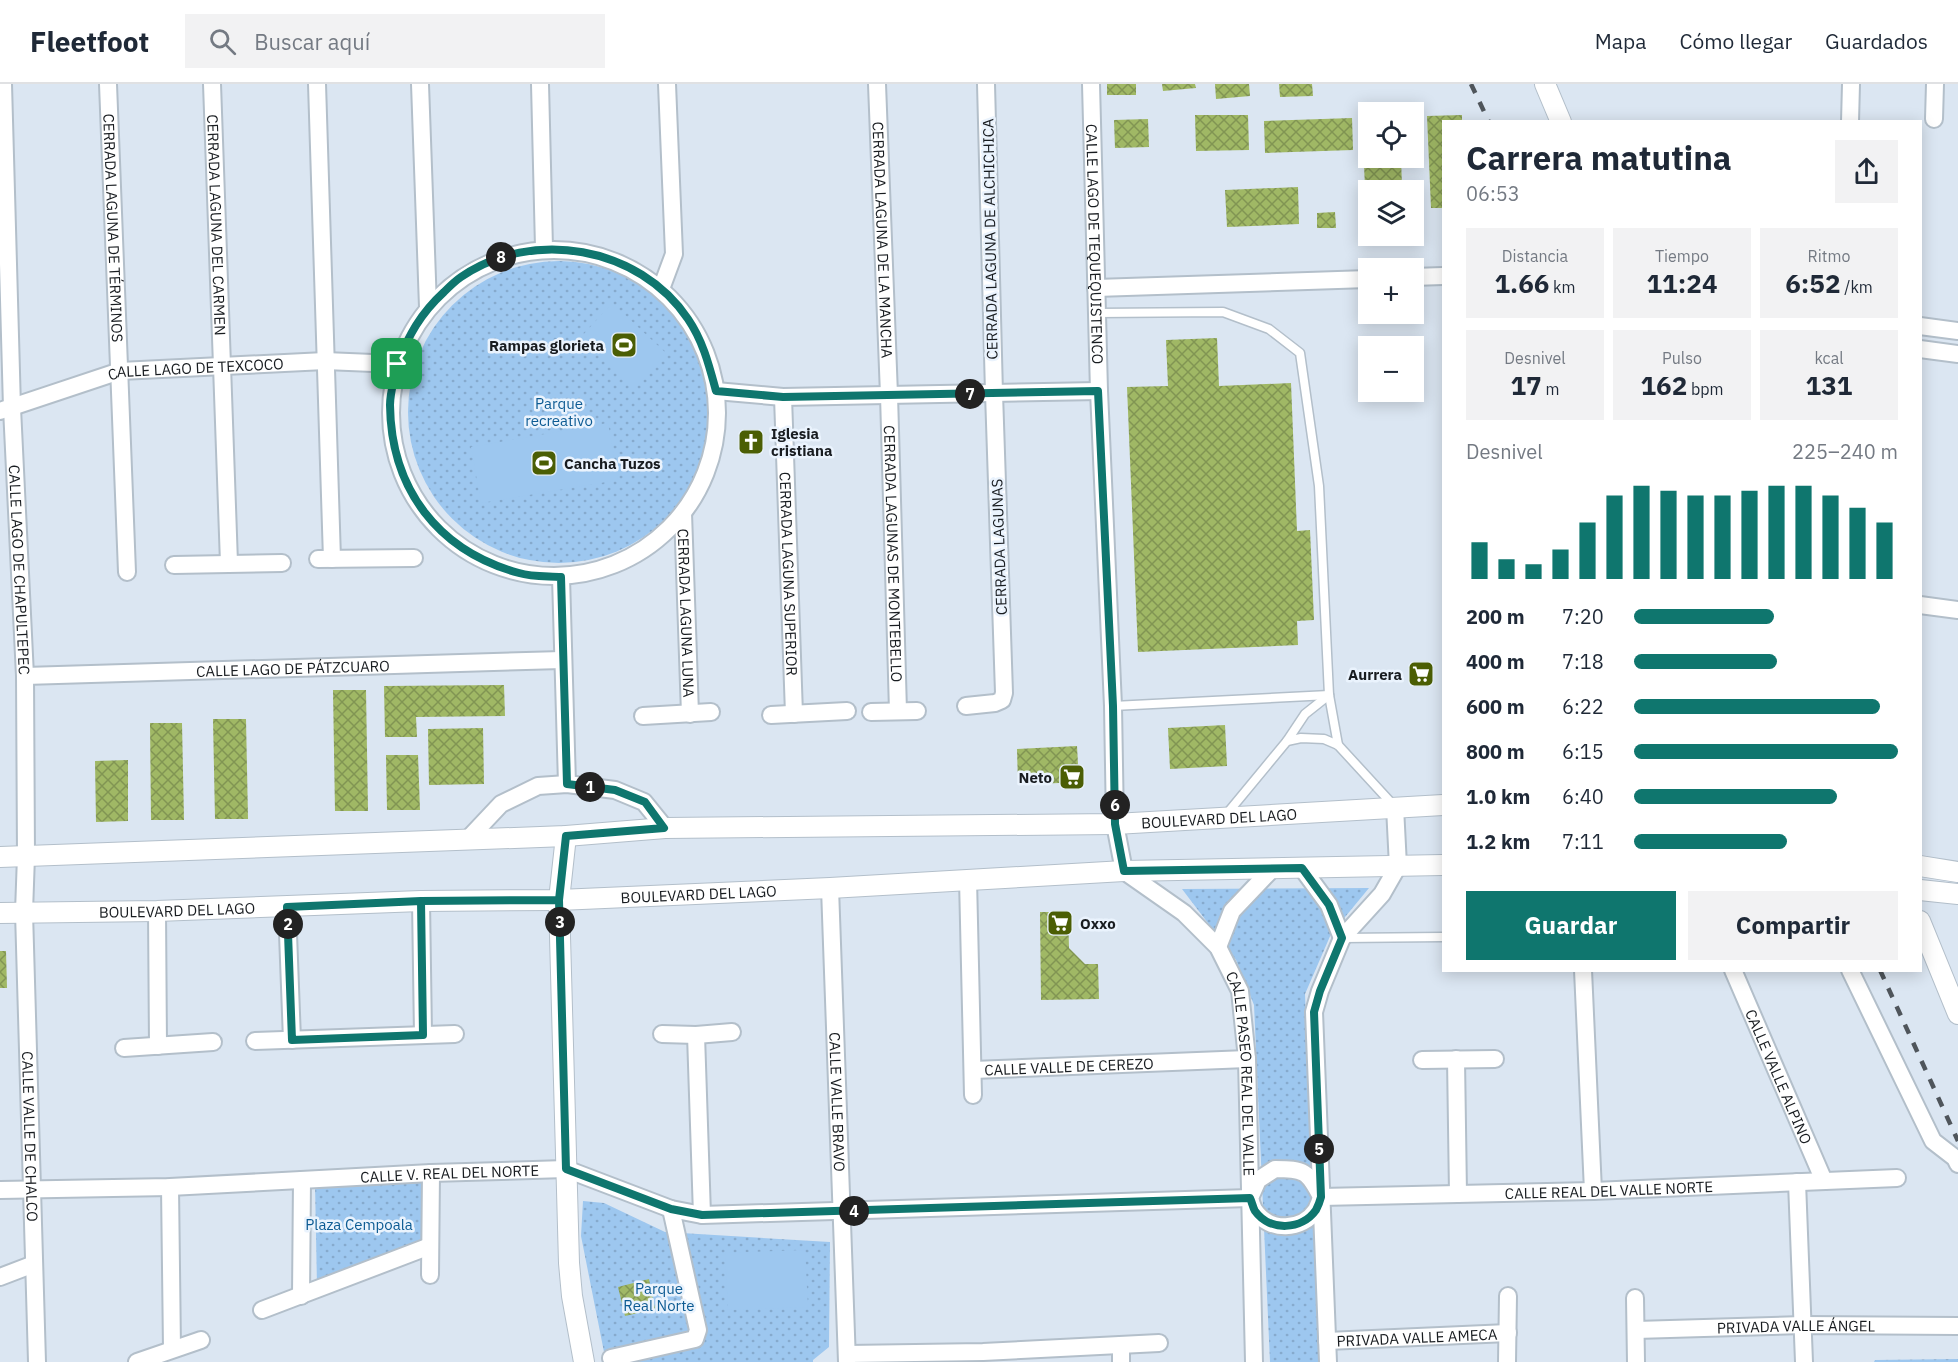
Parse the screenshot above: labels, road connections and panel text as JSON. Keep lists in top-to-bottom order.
{
  "streets": {
    "street": [
      "CERRADA LAGUNA DEL CARMEN",
      "CERRADA LAGUNA DE TÉRMINOS",
      "CERRADA LAGUNA DE ALCHICHICA",
      "CERRADA LAGUNA DE LA MANCHA",
      "CALLE LAGO DE TEQUEQUISTENCO",
      "CALLE LAGO DE TEXCOCO",
      "CERRADA LAGUNAS",
      "CERRADA LAGUNAS DE MONTEBELLO",
      "CALLE LAGO DE CHAPULTEPEC",
      "CERRADA LAGUNA SUPERIOR",
      "CERRADA LAGUNA LUNA",
      "CALLE LAGO DE PÁTZCUARO",
      "BOULEVARD DEL LAGO",
      "CALLE VALLE DE CEREZO",
      "CALLE PASEO REAL DEL VALLE",
      "CALLE VALLE ALPINO",
      "CALLE VALLE BRAVO",
      "CALLE VALLE DE CHALCO",
      "CALLE V. REAL DEL NORTE",
      "CALLE REAL DEL VALLE NORTE",
      "PRIVADA VALLE ÁNGEL",
      "PRIVADA VALLE AMECA"
    ]
  },
  "crossings": [
    ["CERRADA LAGUNA DEL CARMEN", "CALLE LAGO DE TEXCOCO"],
    ["CERRADA LAGUNA DE TÉRMINOS", "CALLE LAGO DE TEXCOCO"],
    ["CERRADA LAGUNA DE ALCHICHICA", "CERRADA LAGUNAS"],
    ["CERRADA LAGUNA DE LA MANCHA", "CERRADA LAGUNAS DE MONTEBELLO"],
    ["CALLE LAGO DE TEQUEQUISTENCO", "BOULEVARD DEL LAGO"],
    ["CALLE LAGO DE TEQUEQUISTENCO", "CALLE PASEO REAL DEL VALLE"],
    ["CALLE LAGO DE TEXCOCO", "CALLE LAGO DE CHAPULTEPEC"],
    ["CALLE LAGO DE CHAPULTEPEC", "CALLE LAGO DE PÁTZCUARO"],
    ["CALLE LAGO DE CHAPULTEPEC", "BOULEVARD DEL LAGO"],
    ["CALLE LAGO DE CHAPULTEPEC", "CALLE VALLE DE CHALCO"],
    ["BOULEVARD DEL LAGO", "CALLE VALLE DE CEREZO"],
    ["BOULEVARD DEL LAGO", "CALLE PASEO REAL DEL VALLE"],
    ["BOULEVARD DEL LAGO", "CALLE VALLE BRAVO"],
    ["BOULEVARD DEL LAGO", "CALLE VALLE DE CHALCO"],
    ["CALLE VALLE DE CEREZO", "CALLE PASEO REAL DEL VALLE"],
    ["CALLE PASEO REAL DEL VALLE", "CALLE V. REAL DEL NORTE"],
    ["CALLE PASEO REAL DEL VALLE", "CALLE REAL DEL VALLE NORTE"],
    ["CALLE VALLE ALPINO", "CALLE REAL DEL VALLE NORTE"],
    ["CALLE VALLE BRAVO", "CALLE V. REAL DEL NORTE"],
    ["CALLE VALLE DE CHALCO", "CALLE V. REAL DEL NORTE"],
    ["CALLE V. REAL DEL NORTE", "CALLE REAL DEL VALLE NORTE"]
  ],
  "parks": ["Parque recreativo", "Plaza Cempoala", "Parque Real Norte"],
  "places": {
    "sports": ["Rampas glorieta", "Cancha Tuzos"],
    "church": ["Iglesia cristiana"],
    "supermarket": ["Aurrera", "Neto", "Oxxo"]
  },
  "page": {
    "header": "Fleetfoot",
    "search": "Buscar aquí",
    "nav": ["Mapa", "Cómo llegar", "Guardados"],
    "map_buttons": ["+", "−"],
    "heading": ["Carrera matutina", "06:53"],
    "stats": [
      ["Distancia", "1.66 km"],
      ["Tiempo", "11:24"],
      ["Ritmo", "6:52 /km"],
      ["Desnivel", "17 m"],
      ["Pulso", "162 bpm"],
      ["kcal", "131"]
    ],
    "pins": [
      "8",
      "7",
      "1",
      "6",
      "3",
      "2",
      "5",
      "4"
    ],
    "chart": ["Desnivel", "225–240 m"],
    "list": [
      {
        "name": "200 m",
        "note": "7:20"
      },
      {
        "name": "400 m",
        "note": "7:18"
      },
      {
        "name": "600 m",
        "note": "6:22"
      },
      {
        "name": "800 m",
        "note": "6:15"
      },
      {
        "name": "1.0 km",
        "note": "6:40"
      },
      {
        "name": "1.2 km",
        "note": "7:11"
      }
    ],
    "buttons": ["Guardar", "Compartir"]
  }
}
